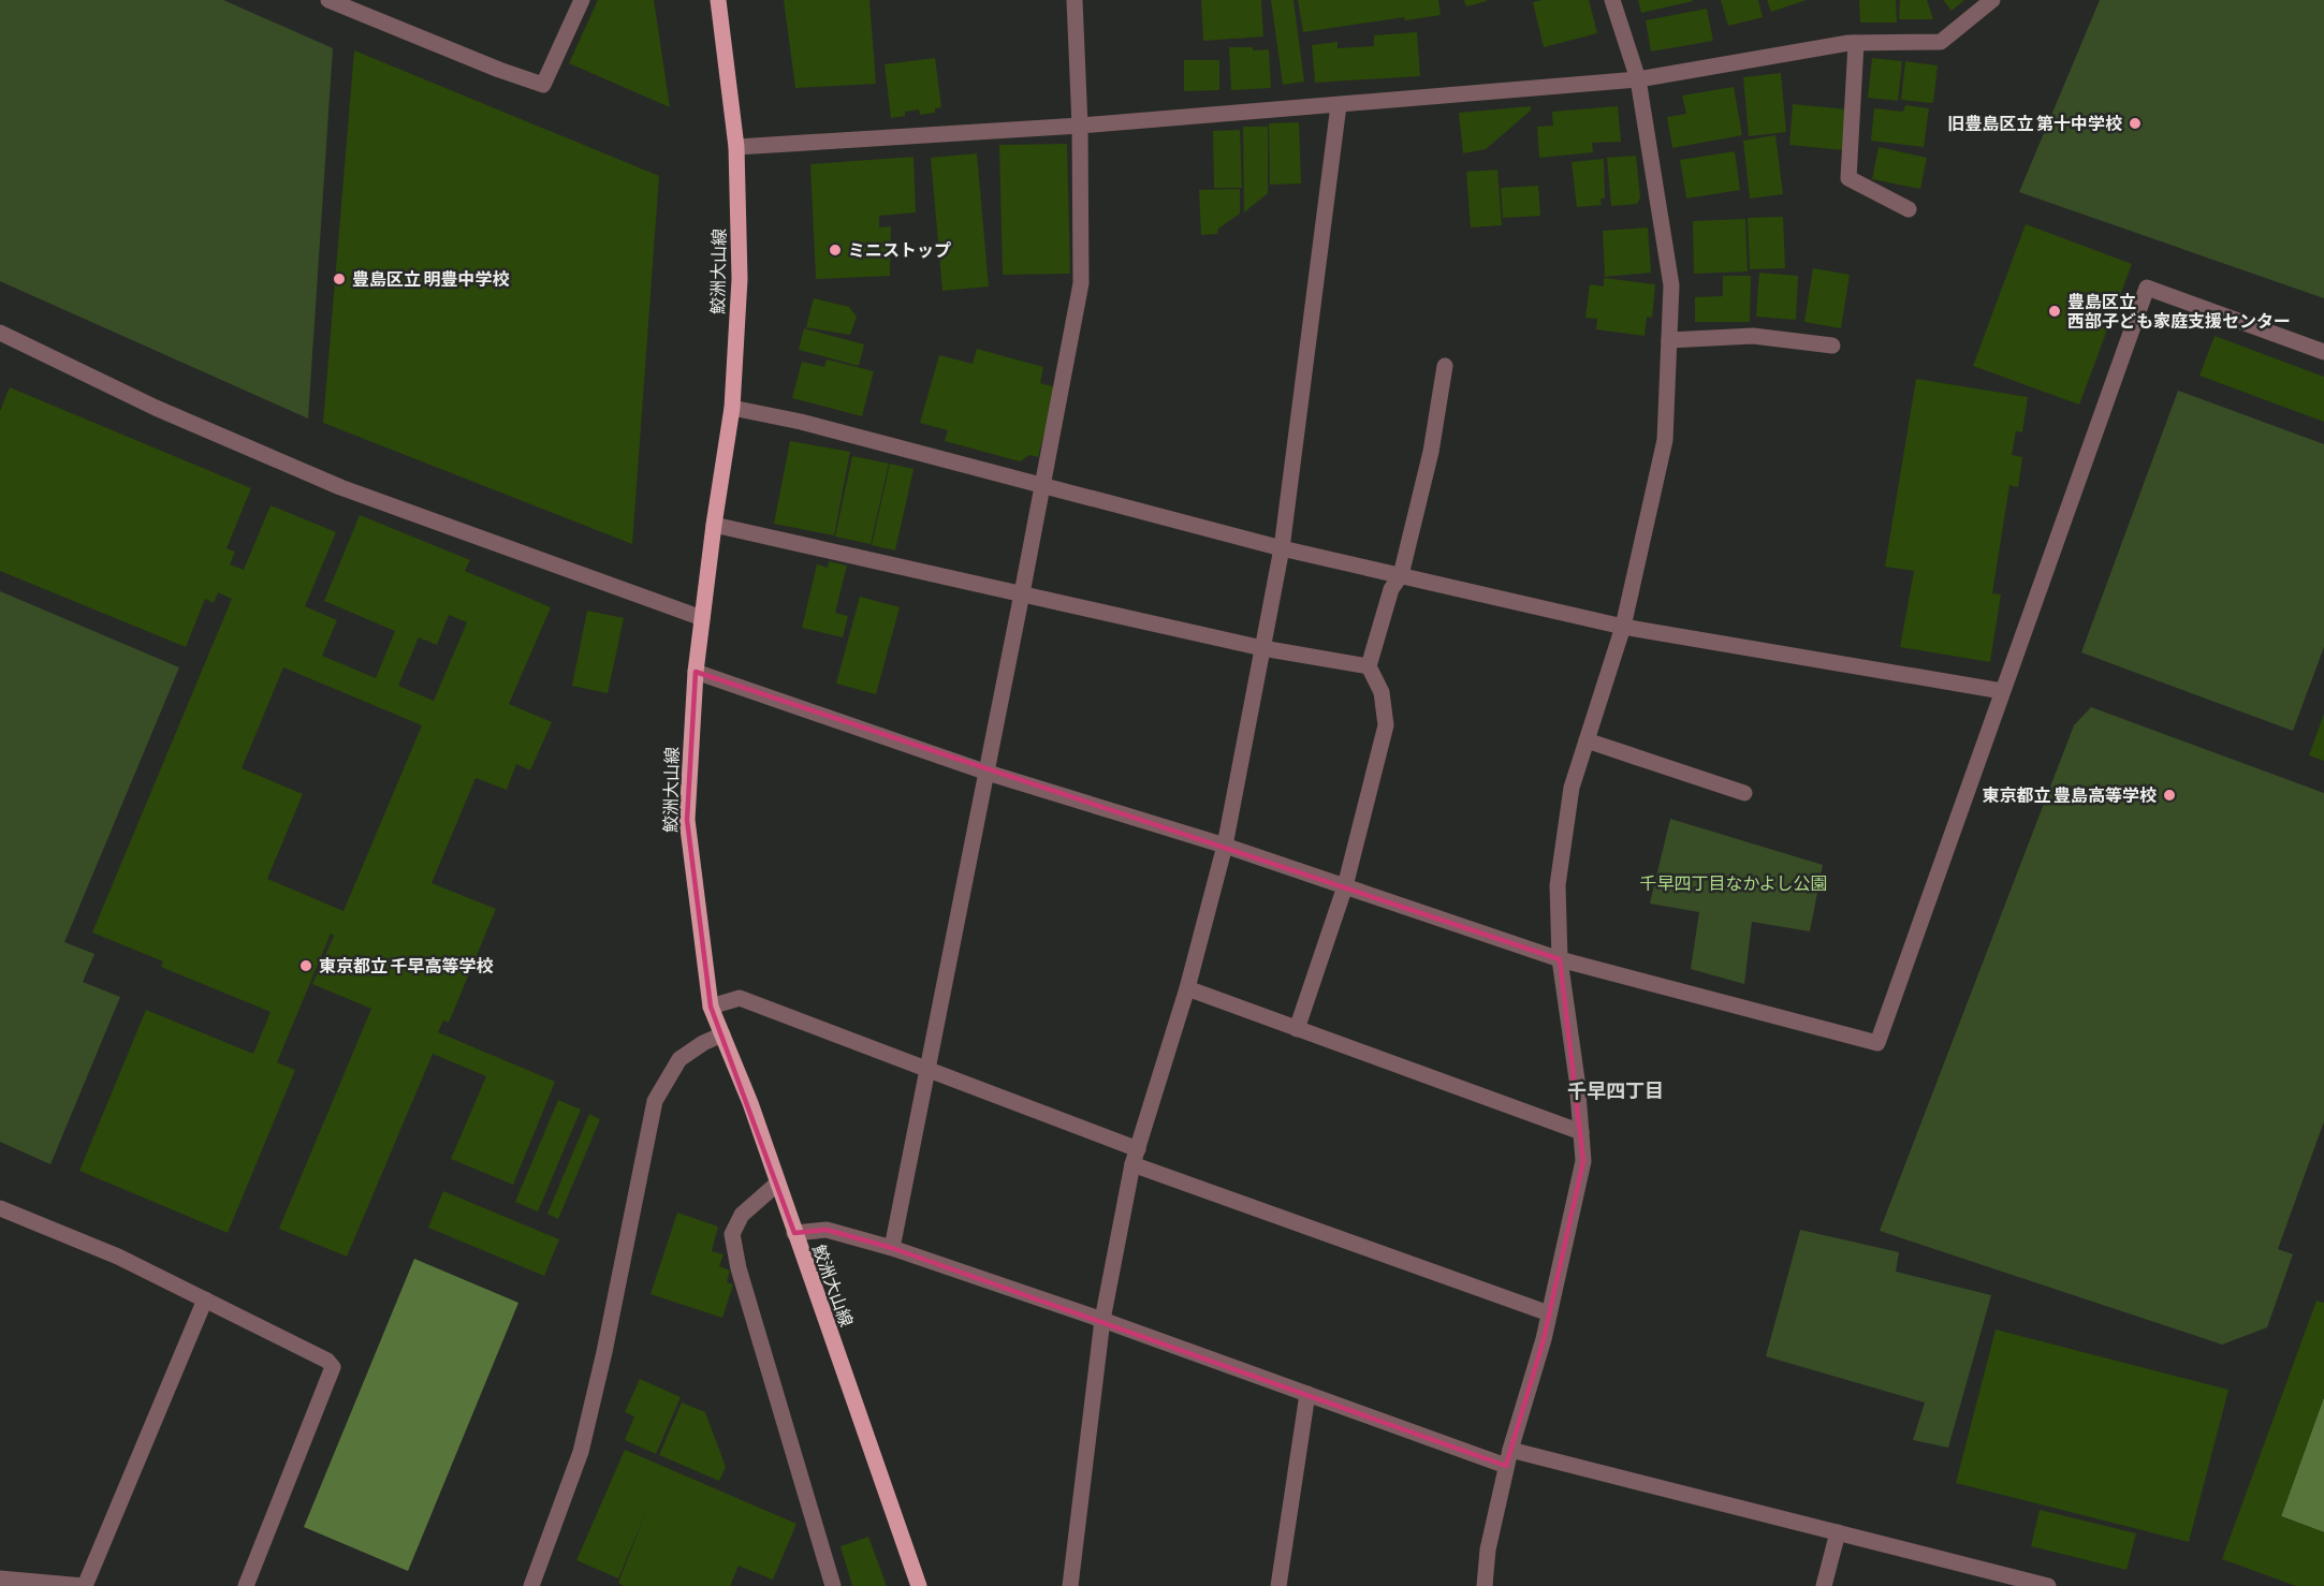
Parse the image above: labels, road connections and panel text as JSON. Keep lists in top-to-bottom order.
{
  "streets": {
    "main road": ["鮫洲大山線"]
  },
  "districts": ["千早四丁目"],
  "parks": ["千早四丁目なかよし公園"],
  "places": [
    "旧豊島区立 第十中学校",
    "ミニストップ",
    "豊島区立 明豊中学校",
    "豊島区立 西部子ども家庭支援センター",
    "東京都立 豊島高等学校",
    "東京都立 千早高等学校"
  ]
}
